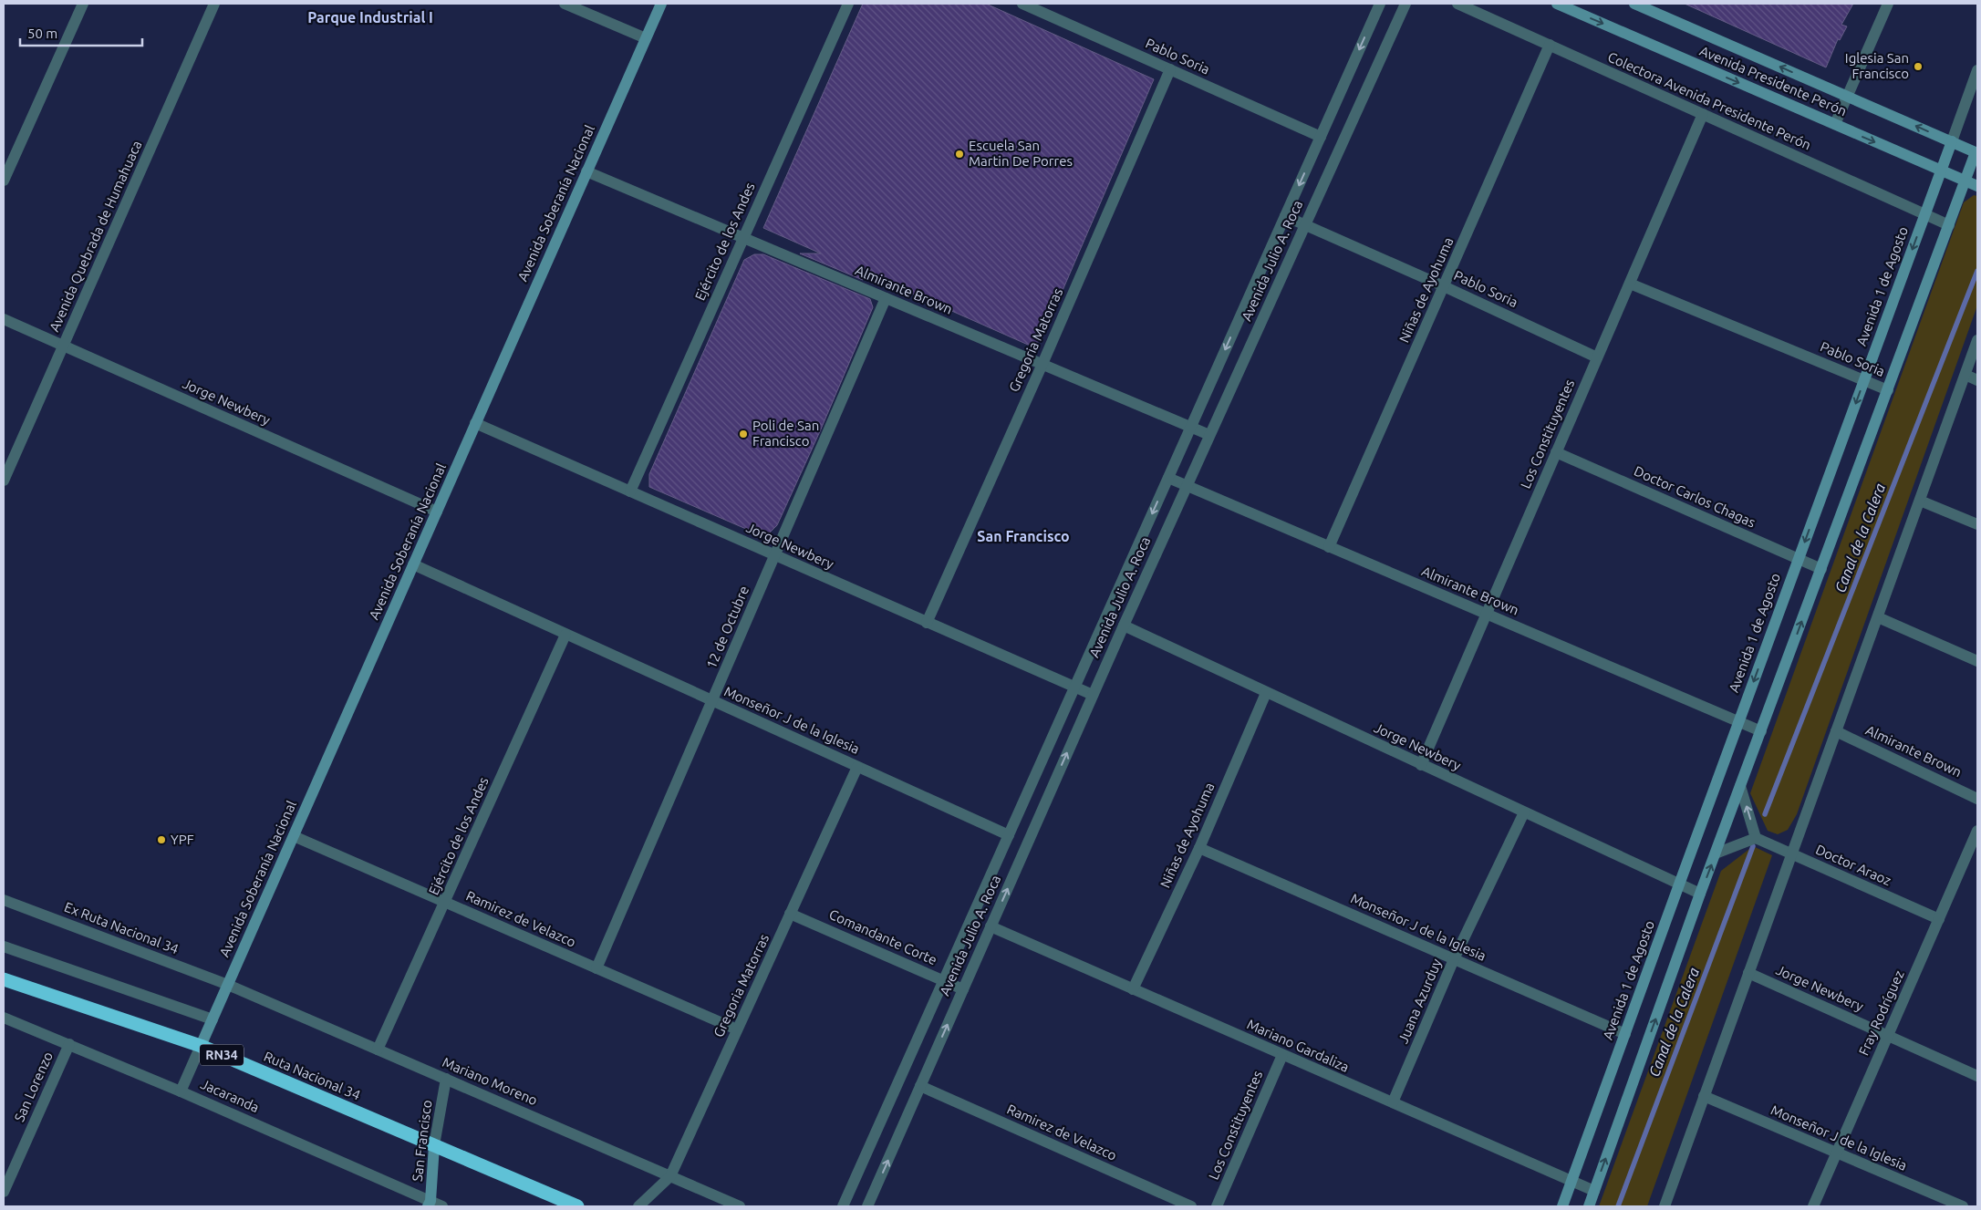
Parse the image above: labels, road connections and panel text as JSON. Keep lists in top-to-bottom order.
{
  "streets": {
    "highway": ["RN34", "Ruta Nacional 34"],
    "street": [
      "Pablo Soria",
      "Avenida Presidente Perón",
      "Colectora Avenida Presidente Perón",
      "Avenida Soberanía Nacional",
      "Avenida Quebrada de Humahuaca",
      "Ejército de los Andes",
      "Avenida Julio A. Roca",
      "Avenida 1 de Agosto",
      "Almirante Brown",
      "Niñas de Ayohuma",
      "Gregoria Matorras",
      "Jorge Newbery",
      "Los Constituyentes",
      "Doctor Carlos Chagas",
      "12 de Octubre",
      "Monseñor J de la Iglesia",
      "Doctor Araoz",
      "Ramirez de Velazco",
      "Ex Ruta Nacional 34",
      "Comandante Corte",
      "Juana Azurduy",
      "Fray Rodríguez",
      "Mariano Gardaliza",
      "Mariano Moreno",
      "San Lorenzo",
      "Jacaranda",
      "San Francisco"
    ]
  },
  "crossings": [
    ["Pablo Soria", "Avenida Julio A. Roca"],
    ["Pablo Soria", "Avenida 1 de Agosto"],
    ["Pablo Soria", "Niñas de Ayohuma"],
    ["Pablo Soria", "Gregoria Matorras"],
    ["Pablo Soria", "Los Constituyentes"],
    ["Avenida Presidente Perón", "Avenida 1 de Agosto"],
    ["Colectora Avenida Presidente Perón", "Avenida 1 de Agosto"],
    ["Colectora Avenida Presidente Perón", "Niñas de Ayohuma"],
    ["Colectora Avenida Presidente Perón", "Los Constituyentes"],
    ["Avenida Soberanía Nacional", "Almirante Brown"],
    ["Avenida Soberanía Nacional", "Jorge Newbery"],
    ["Avenida Soberanía Nacional", "Monseñor J de la Iglesia"],
    ["Avenida Soberanía Nacional", "Ramirez de Velazco"],
    ["Avenida Soberanía Nacional", "Ex Ruta Nacional 34"],
    ["Avenida Soberanía Nacional", "Ruta Nacional 34"],
    ["Avenida Soberanía Nacional", "Mariano Moreno"],
    ["Avenida Soberanía Nacional", "Jacaranda"],
    ["Avenida Quebrada de Humahuaca", "Jorge Newbery"],
    ["Ejército de los Andes", "Almirante Brown"],
    ["Ejército de los Andes", "Jorge Newbery"],
    ["Ejército de los Andes", "Monseñor J de la Iglesia"],
    ["Ejército de los Andes", "Ramirez de Velazco"],
    ["Ejército de los Andes", "Mariano Moreno"],
    ["Avenida Julio A. Roca", "Almirante Brown"],
    ["Avenida Julio A. Roca", "Jorge Newbery"],
    ["Avenida Julio A. Roca", "Monseñor J de la Iglesia"],
    ["Avenida Julio A. Roca", "Ramirez de Velazco"],
    ["Avenida Julio A. Roca", "Comandante Corte"],
    ["Avenida Julio A. Roca", "Mariano Gardaliza"],
    ["Avenida 1 de Agosto", "Almirante Brown"],
    ["Avenida 1 de Agosto", "Jorge Newbery"],
    ["Avenida 1 de Agosto", "Doctor Carlos Chagas"],
    ["Avenida 1 de Agosto", "Monseñor J de la Iglesia"],
    ["Avenida 1 de Agosto", "Mariano Gardaliza"],
    ["Almirante Brown", "Niñas de Ayohuma"],
    ["Almirante Brown", "Gregoria Matorras"],
    ["Almirante Brown", "Los Constituyentes"],
    ["Almirante Brown", "12 de Octubre"],
    ["Niñas de Ayohuma", "Jorge Newbery"],
    ["Niñas de Ayohuma", "Monseñor J de la Iglesia"],
    ["Niñas de Ayohuma", "Mariano Gardaliza"],
    ["Gregoria Matorras", "Jorge Newbery"],
    ["Gregoria Matorras", "Monseñor J de la Iglesia"],
    ["Gregoria Matorras", "Ramirez de Velazco"],
    ["Gregoria Matorras", "Comandante Corte"],
    ["Gregoria Matorras", "Mariano Moreno"],
    ["Jorge Newbery", "Los Constituyentes"],
    ["Jorge Newbery", "12 de Octubre"],
    ["Jorge Newbery", "Juana Azurduy"],
    ["Jorge Newbery", "Fray Rodríguez"],
    ["Los Constituyentes", "Doctor Carlos Chagas"],
    ["Los Constituyentes", "Mariano Gardaliza"],
    ["12 de Octubre", "Monseñor J de la Iglesia"],
    ["12 de Octubre", "Ramirez de Velazco"],
    ["Monseñor J de la Iglesia", "Juana Azurduy"],
    ["Monseñor J de la Iglesia", "Fray Rodríguez"],
    ["Doctor Araoz", "Fray Rodríguez"],
    ["Ex Ruta Nacional 34", "Mariano Moreno"],
    ["Juana Azurduy", "Mariano Gardaliza"],
    ["Ruta Nacional 34", "San Francisco"],
    ["Mariano Moreno", "San Francisco"],
    ["San Lorenzo", "Jacaranda"],
    ["Jacaranda", "San Francisco"]
  ],
  "districts": ["Parque Industrial I", "San Francisco"],
  "water": ["Canal de la Calera"],
  "places": [
    "Iglesia San Francisco",
    "Escuela San Martin De Porres",
    "Poli de San Francisco",
    "YPF"
  ],
  "scale_bar": "50 m"
}
